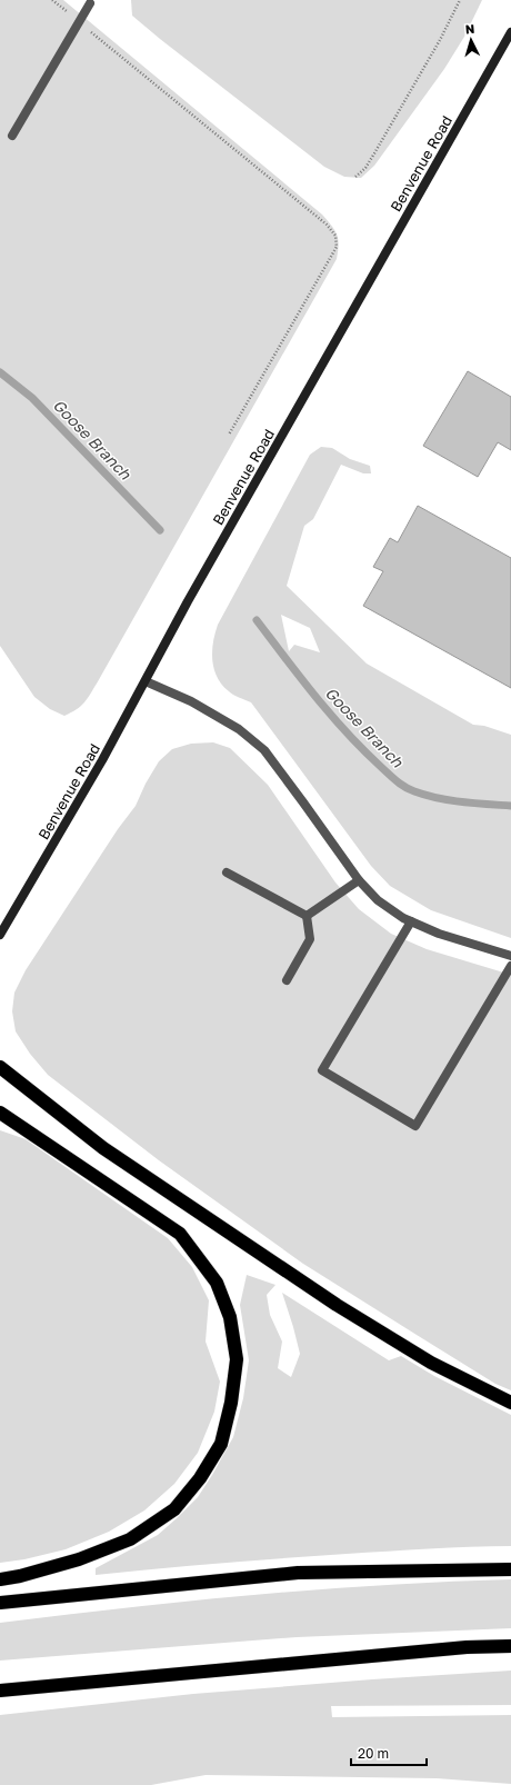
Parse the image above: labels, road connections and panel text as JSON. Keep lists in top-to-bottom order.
{
  "streets": {
    "main road": ["Benvenue Road"]
  },
  "water": ["Goose Branch"],
  "scale_bar": "20 m",
  "north": "top"
}
